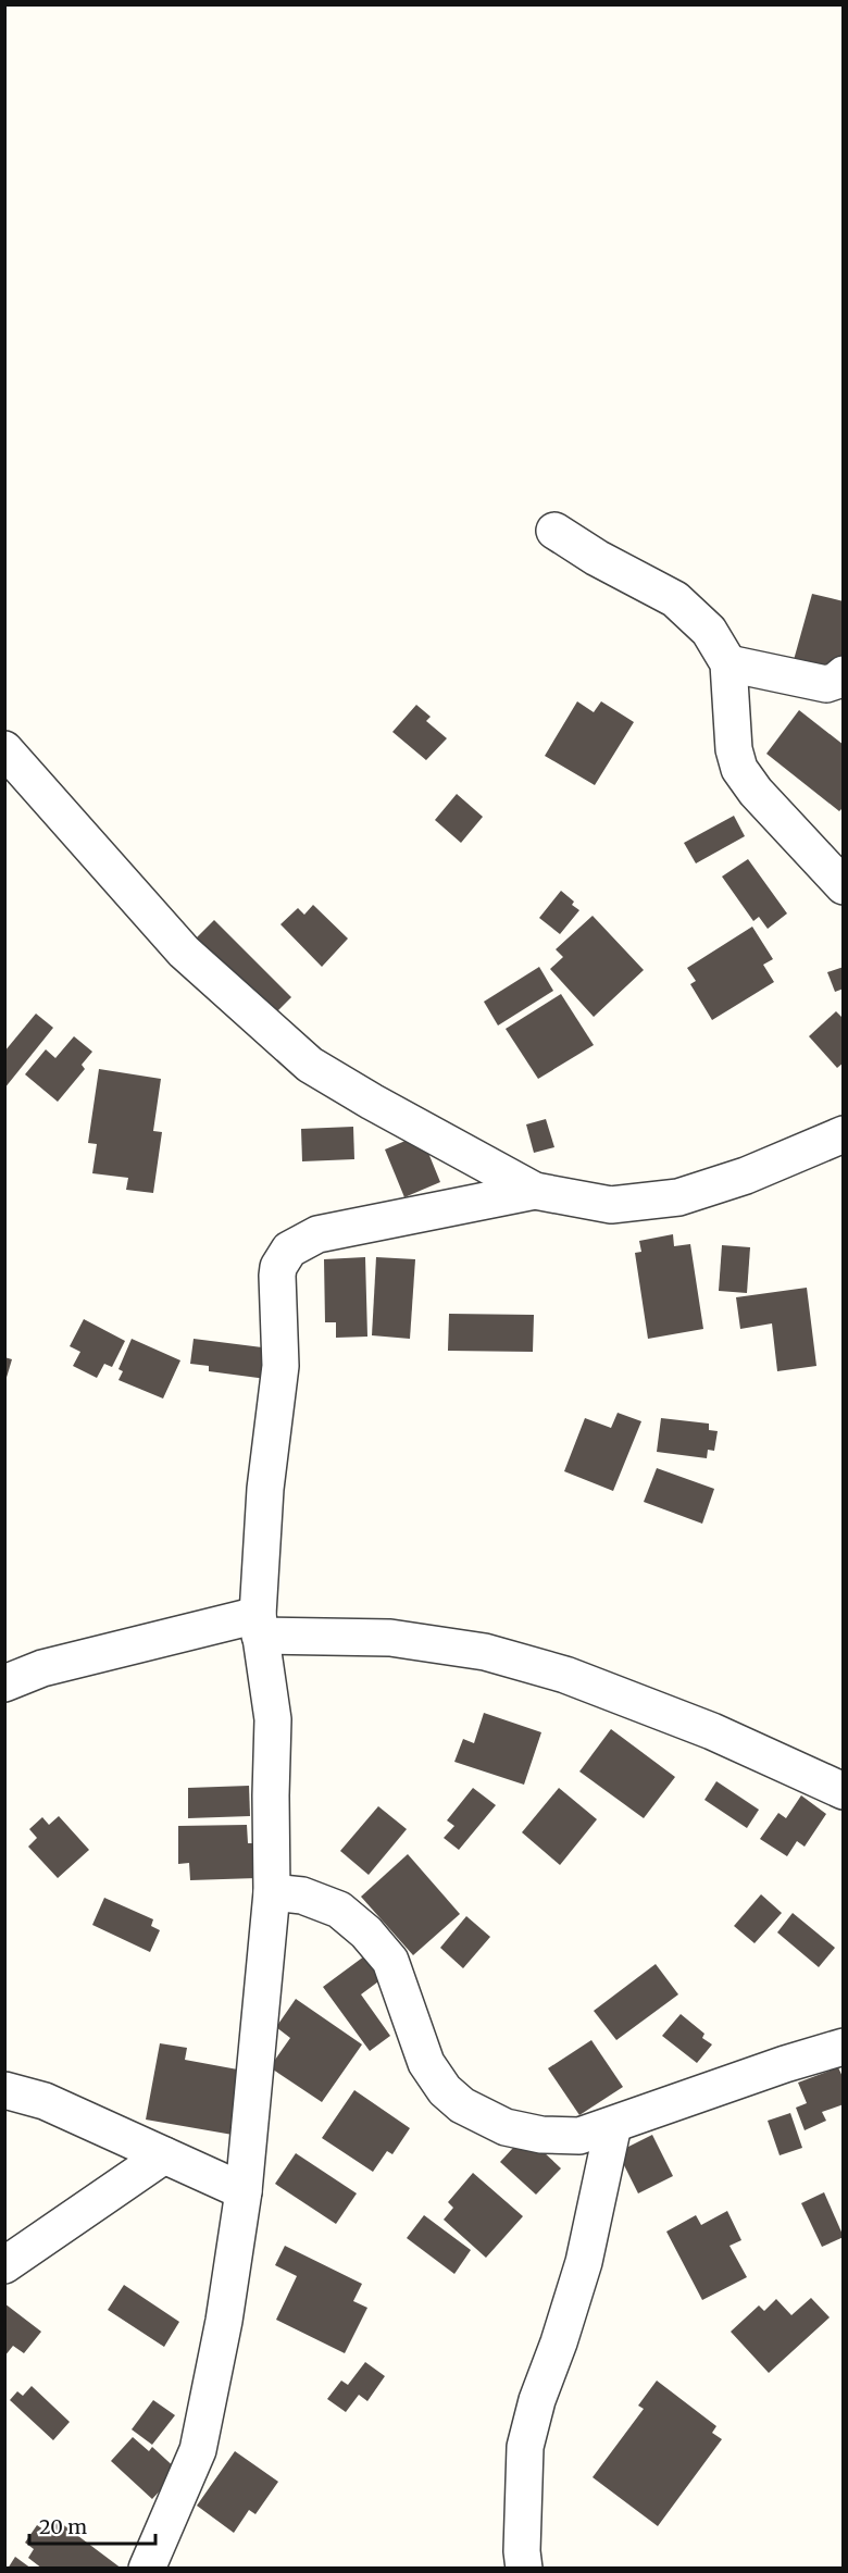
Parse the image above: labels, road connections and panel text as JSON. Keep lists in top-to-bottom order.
{
  "scale_bar": "20 m"
}
